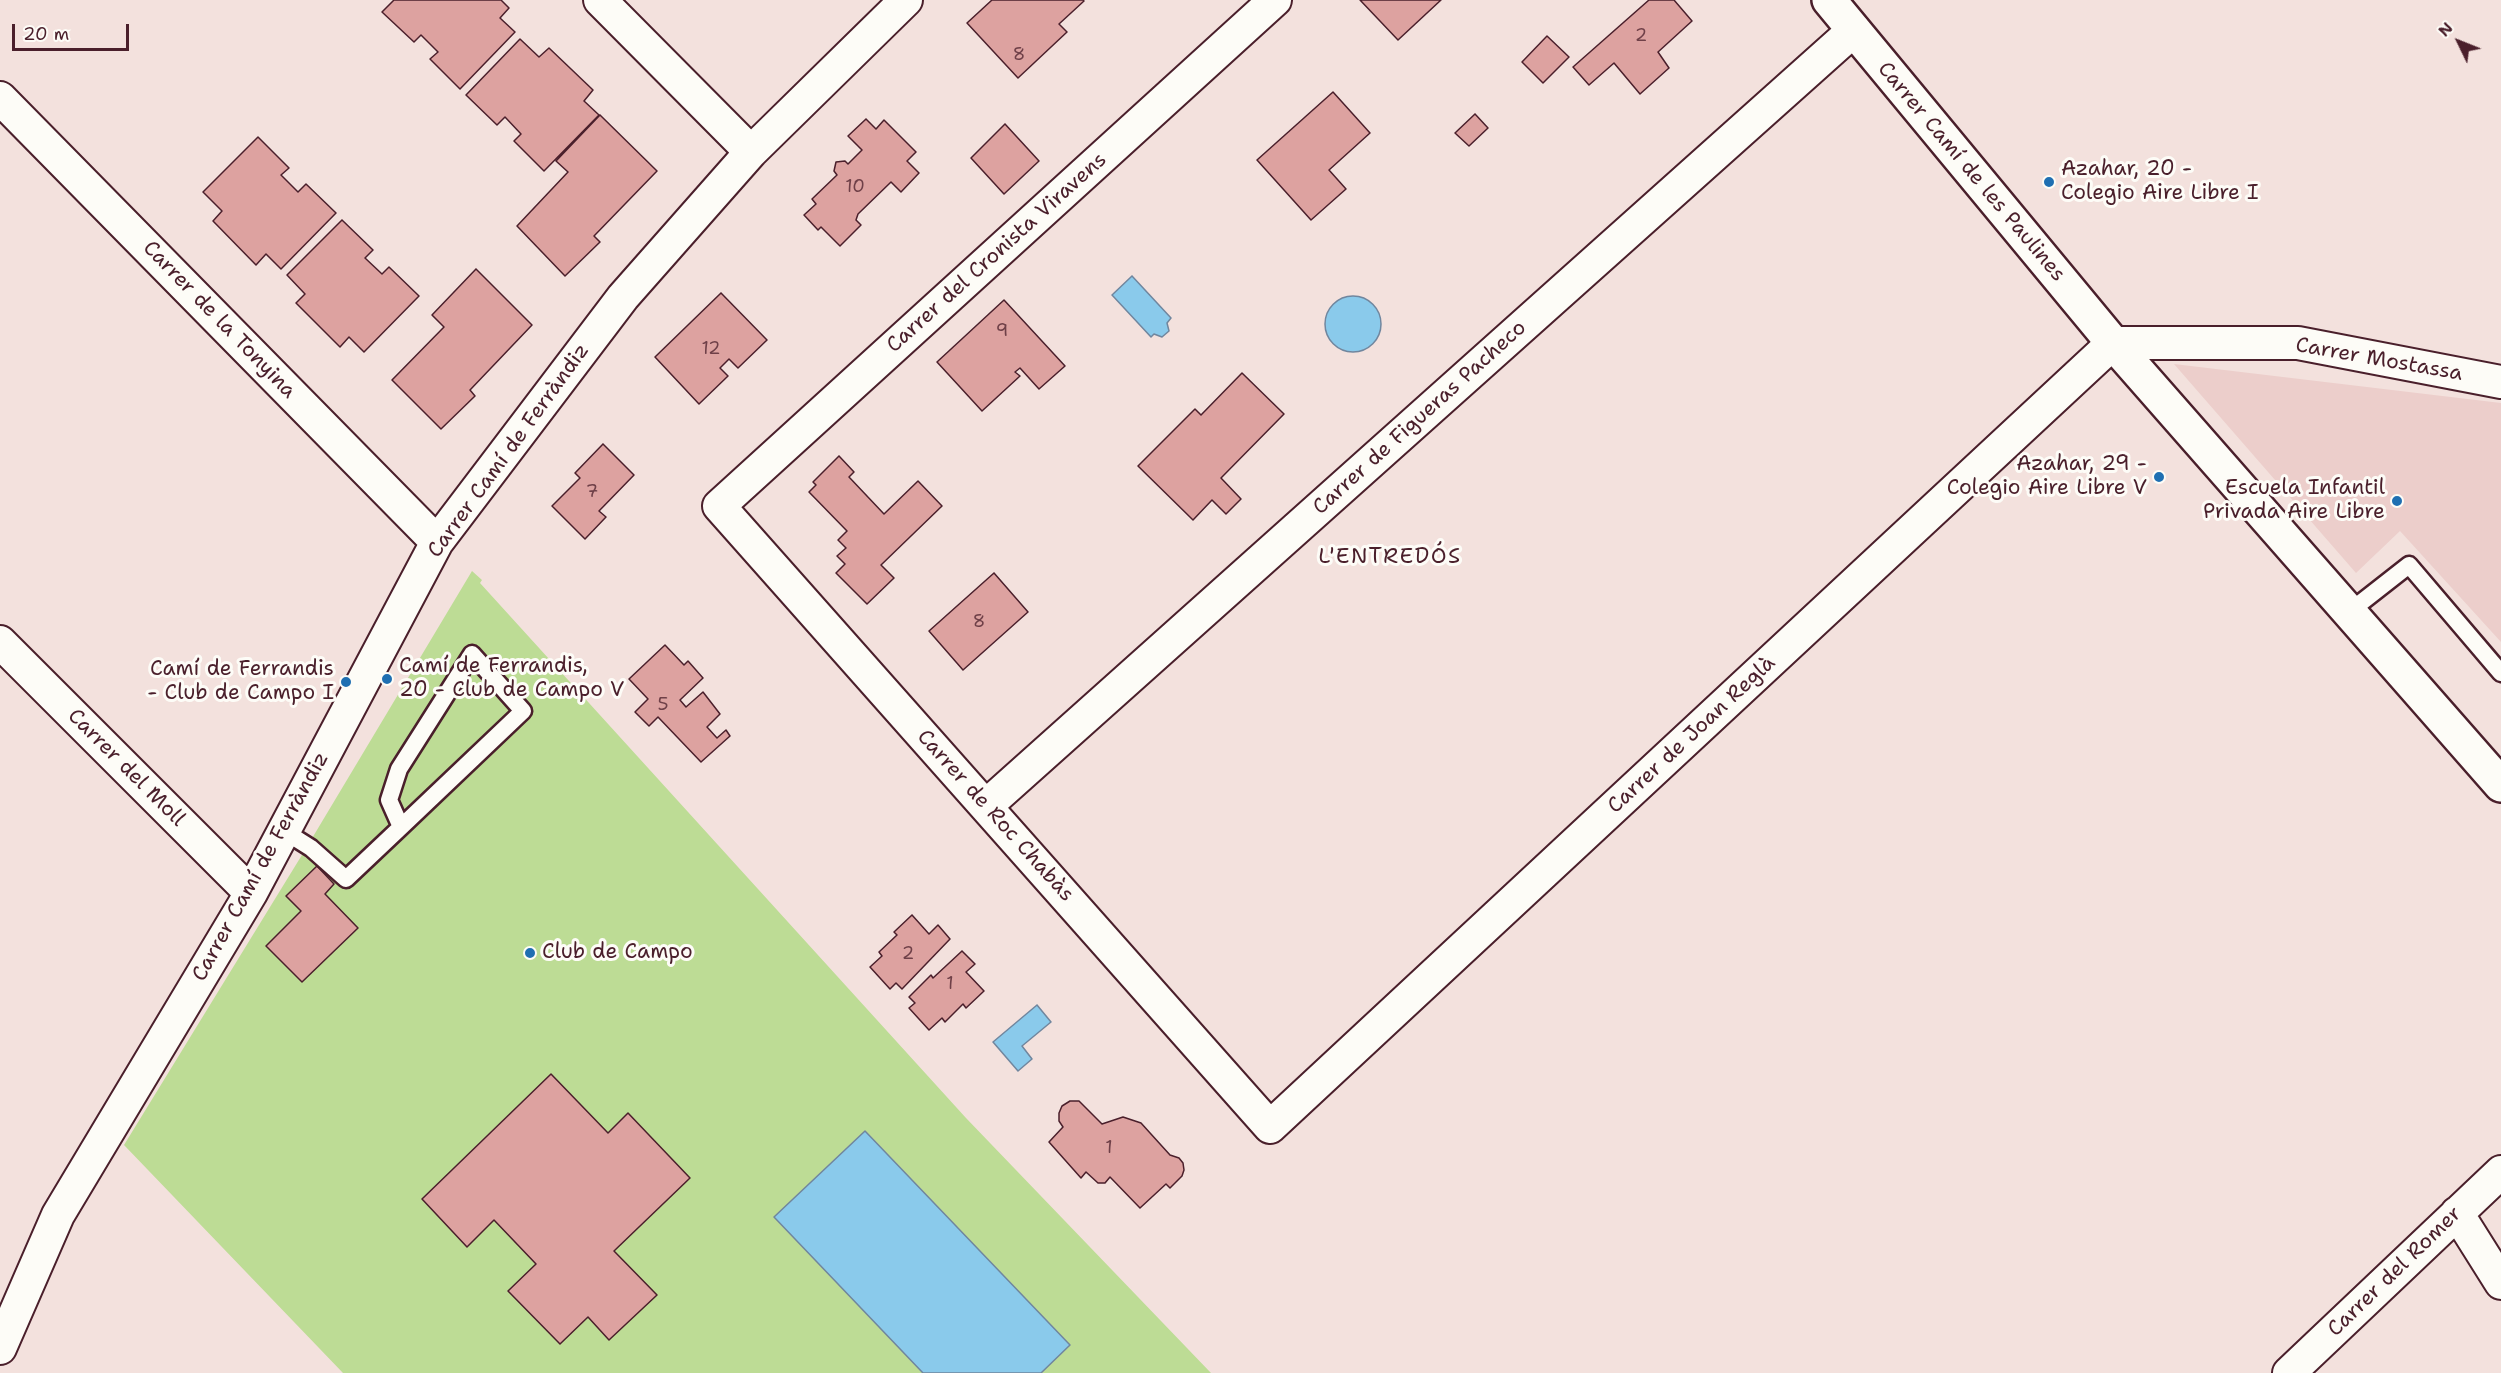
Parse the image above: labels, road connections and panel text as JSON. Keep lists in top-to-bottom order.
{
  "streets": {
    "main road": ["Carrer Camí de les Paulines"],
    "street": [
      "Carrer del Cronista Viravens",
      "Carrer de la Tonyina",
      "Carrer Mostassa",
      "Carrer de Figueras Pacheco",
      "Carrer Camí de Ferràndiz",
      "Carrer de Joan Reglà",
      "Carrer del Moll",
      "Carrer de Roc Chabàs",
      "Carrer del Romer"
    ]
  },
  "crossings": [
    ["Carrer Camí de les Paulines", "Carrer Mostassa"],
    ["Carrer Camí de les Paulines", "Carrer de Figueras Pacheco"],
    ["Carrer Camí de les Paulines", "Carrer de Joan Reglà"],
    ["Carrer del Cronista Viravens", "Carrer de Roc Chabàs"],
    ["Carrer de la Tonyina", "Carrer Camí de Ferràndiz"],
    ["Carrer Mostassa", "Carrer de Joan Reglà"],
    ["Carrer de Figueras Pacheco", "Carrer de Roc Chabàs"],
    ["Carrer Camí de Ferràndiz", "Carrer del Moll"],
    ["Carrer de Joan Reglà", "Carrer de Roc Chabàs"]
  ],
  "districts": ["L'ENTREDÓS"],
  "places": [
    "Azahar, 20 - Colegio Aire Libre I",
    "Azahar, 29 - Colegio Aire Libre V",
    "Escuela Infantil Privada Aire Libre",
    "Camí de Ferrandis, 20 - Club de Campo V",
    "Camí de Ferrandis - Club de Campo I",
    "Club de Campo"
  ],
  "house_numbers": [
    "2",
    "8",
    "10",
    "9",
    "12",
    "7",
    "8",
    "5",
    "2",
    "1",
    "1"
  ],
  "scale_bar": "20 m",
  "north": "top left"
}
